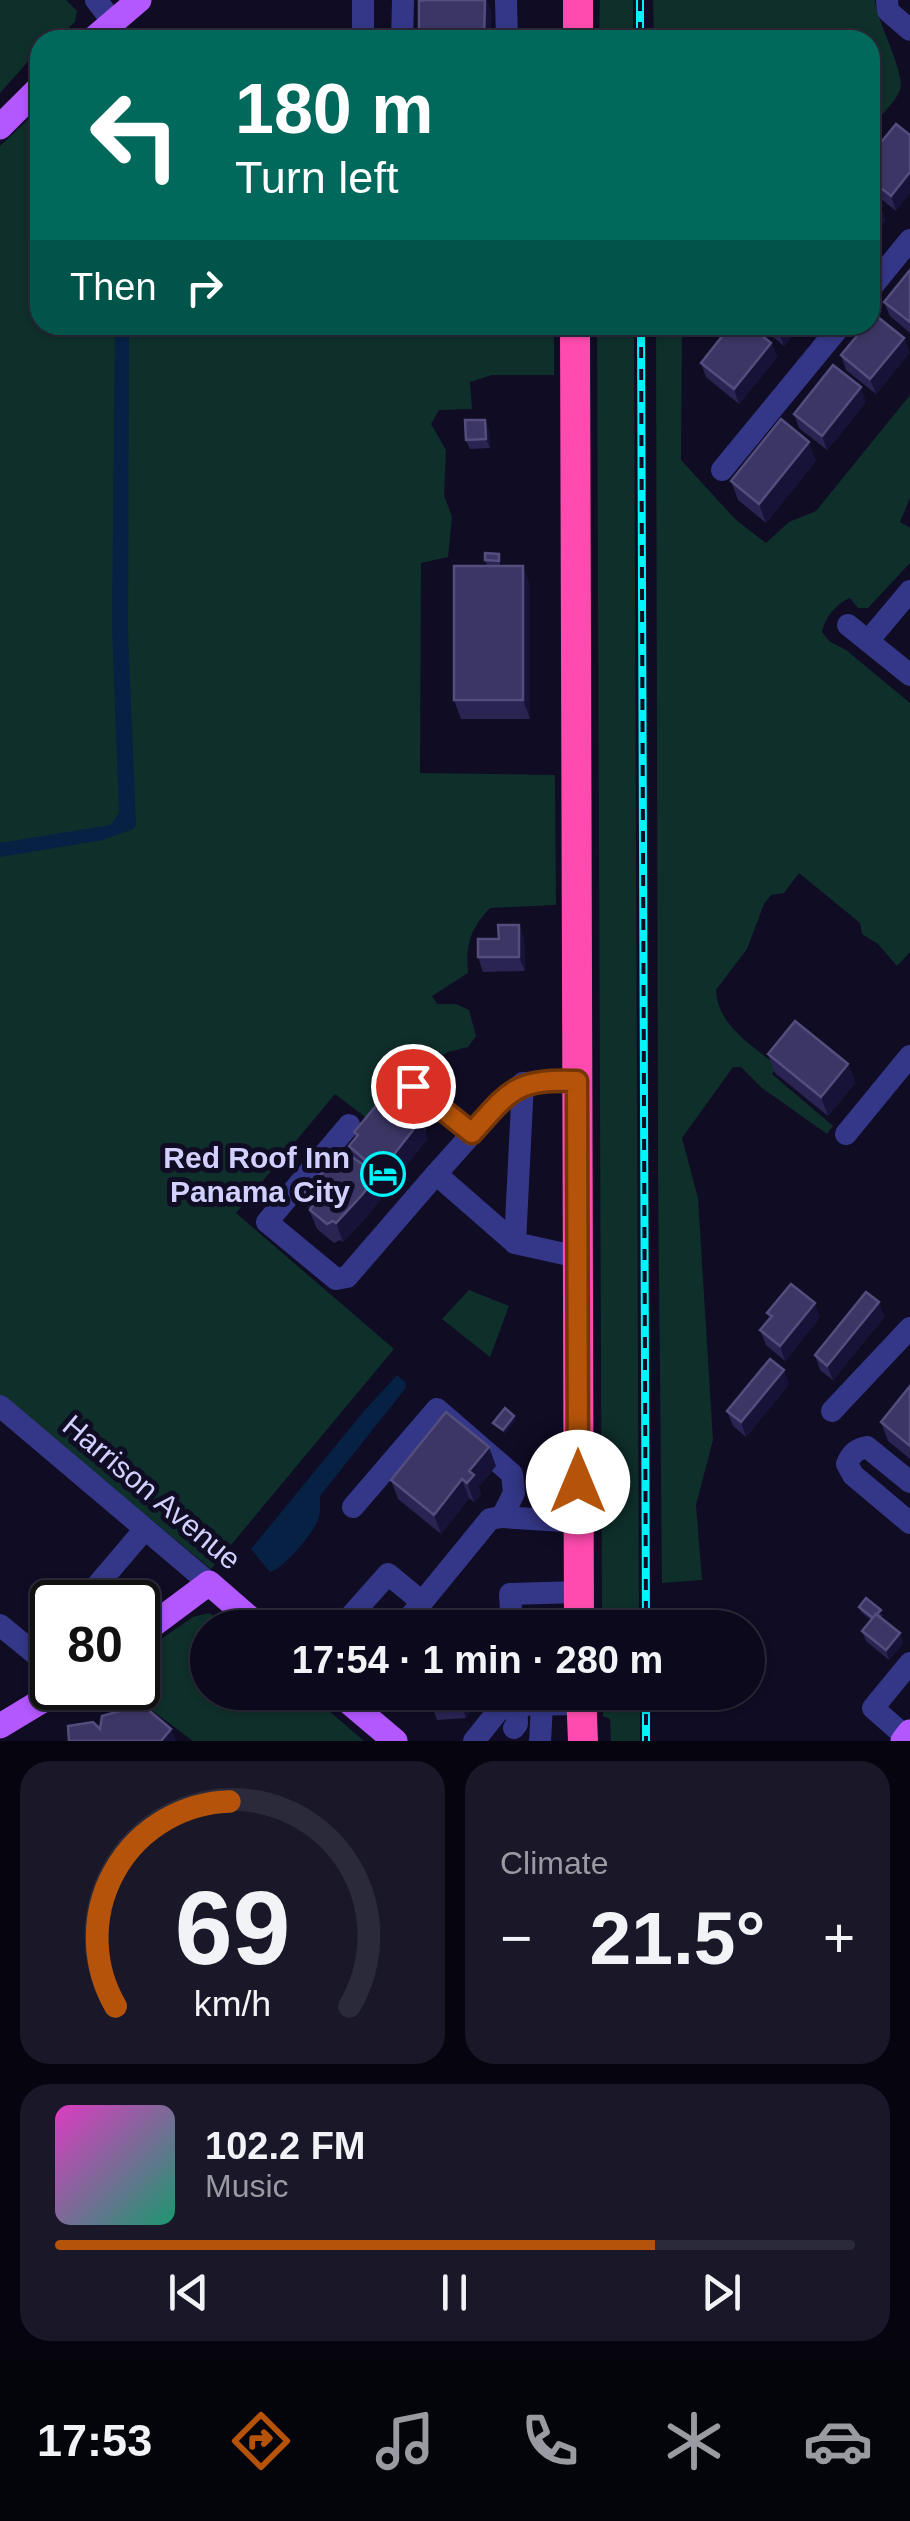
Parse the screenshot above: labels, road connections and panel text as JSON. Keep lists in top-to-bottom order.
{
  "streets": {
    "main road": ["Harrison Avenue"]
  },
  "places": {
    "hotel": ["Red Roof Inn Panama City"]
  },
  "page": {
    "turn": ["180 m", "Turn left"],
    "then": "Then",
    "limit": "80",
    "trip": "17:54 · 1 min · 280 m",
    "tile": "Climate",
    "heat": ["−", "21.5°", "+"],
    "song": ["102.2 FM", "Music"],
    "tabs": "17:53",
    "gauge": ["69", "km/h"]
  }
}
